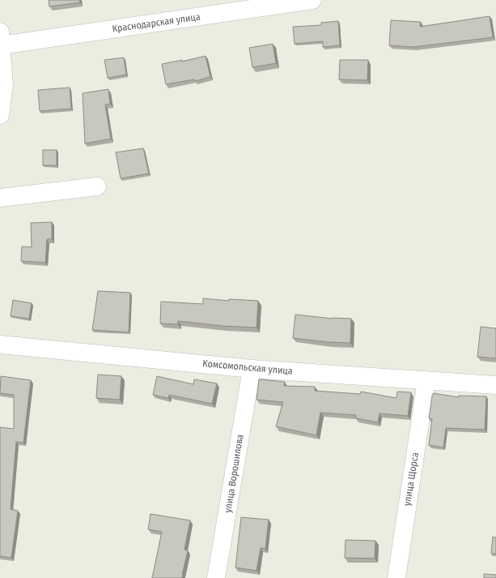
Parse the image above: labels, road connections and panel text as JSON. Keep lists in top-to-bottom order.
{
  "streets": {
    "street": [
      "Краснодарская улица",
      "Комсомольская улица",
      "улица Ворошилова",
      "улица Щорса"
    ]
  },
  "crossings": [
    ["Комсомольская улица", "улица Ворошилова"],
    ["Комсомольская улица", "улица Щорса"]
  ]
}
